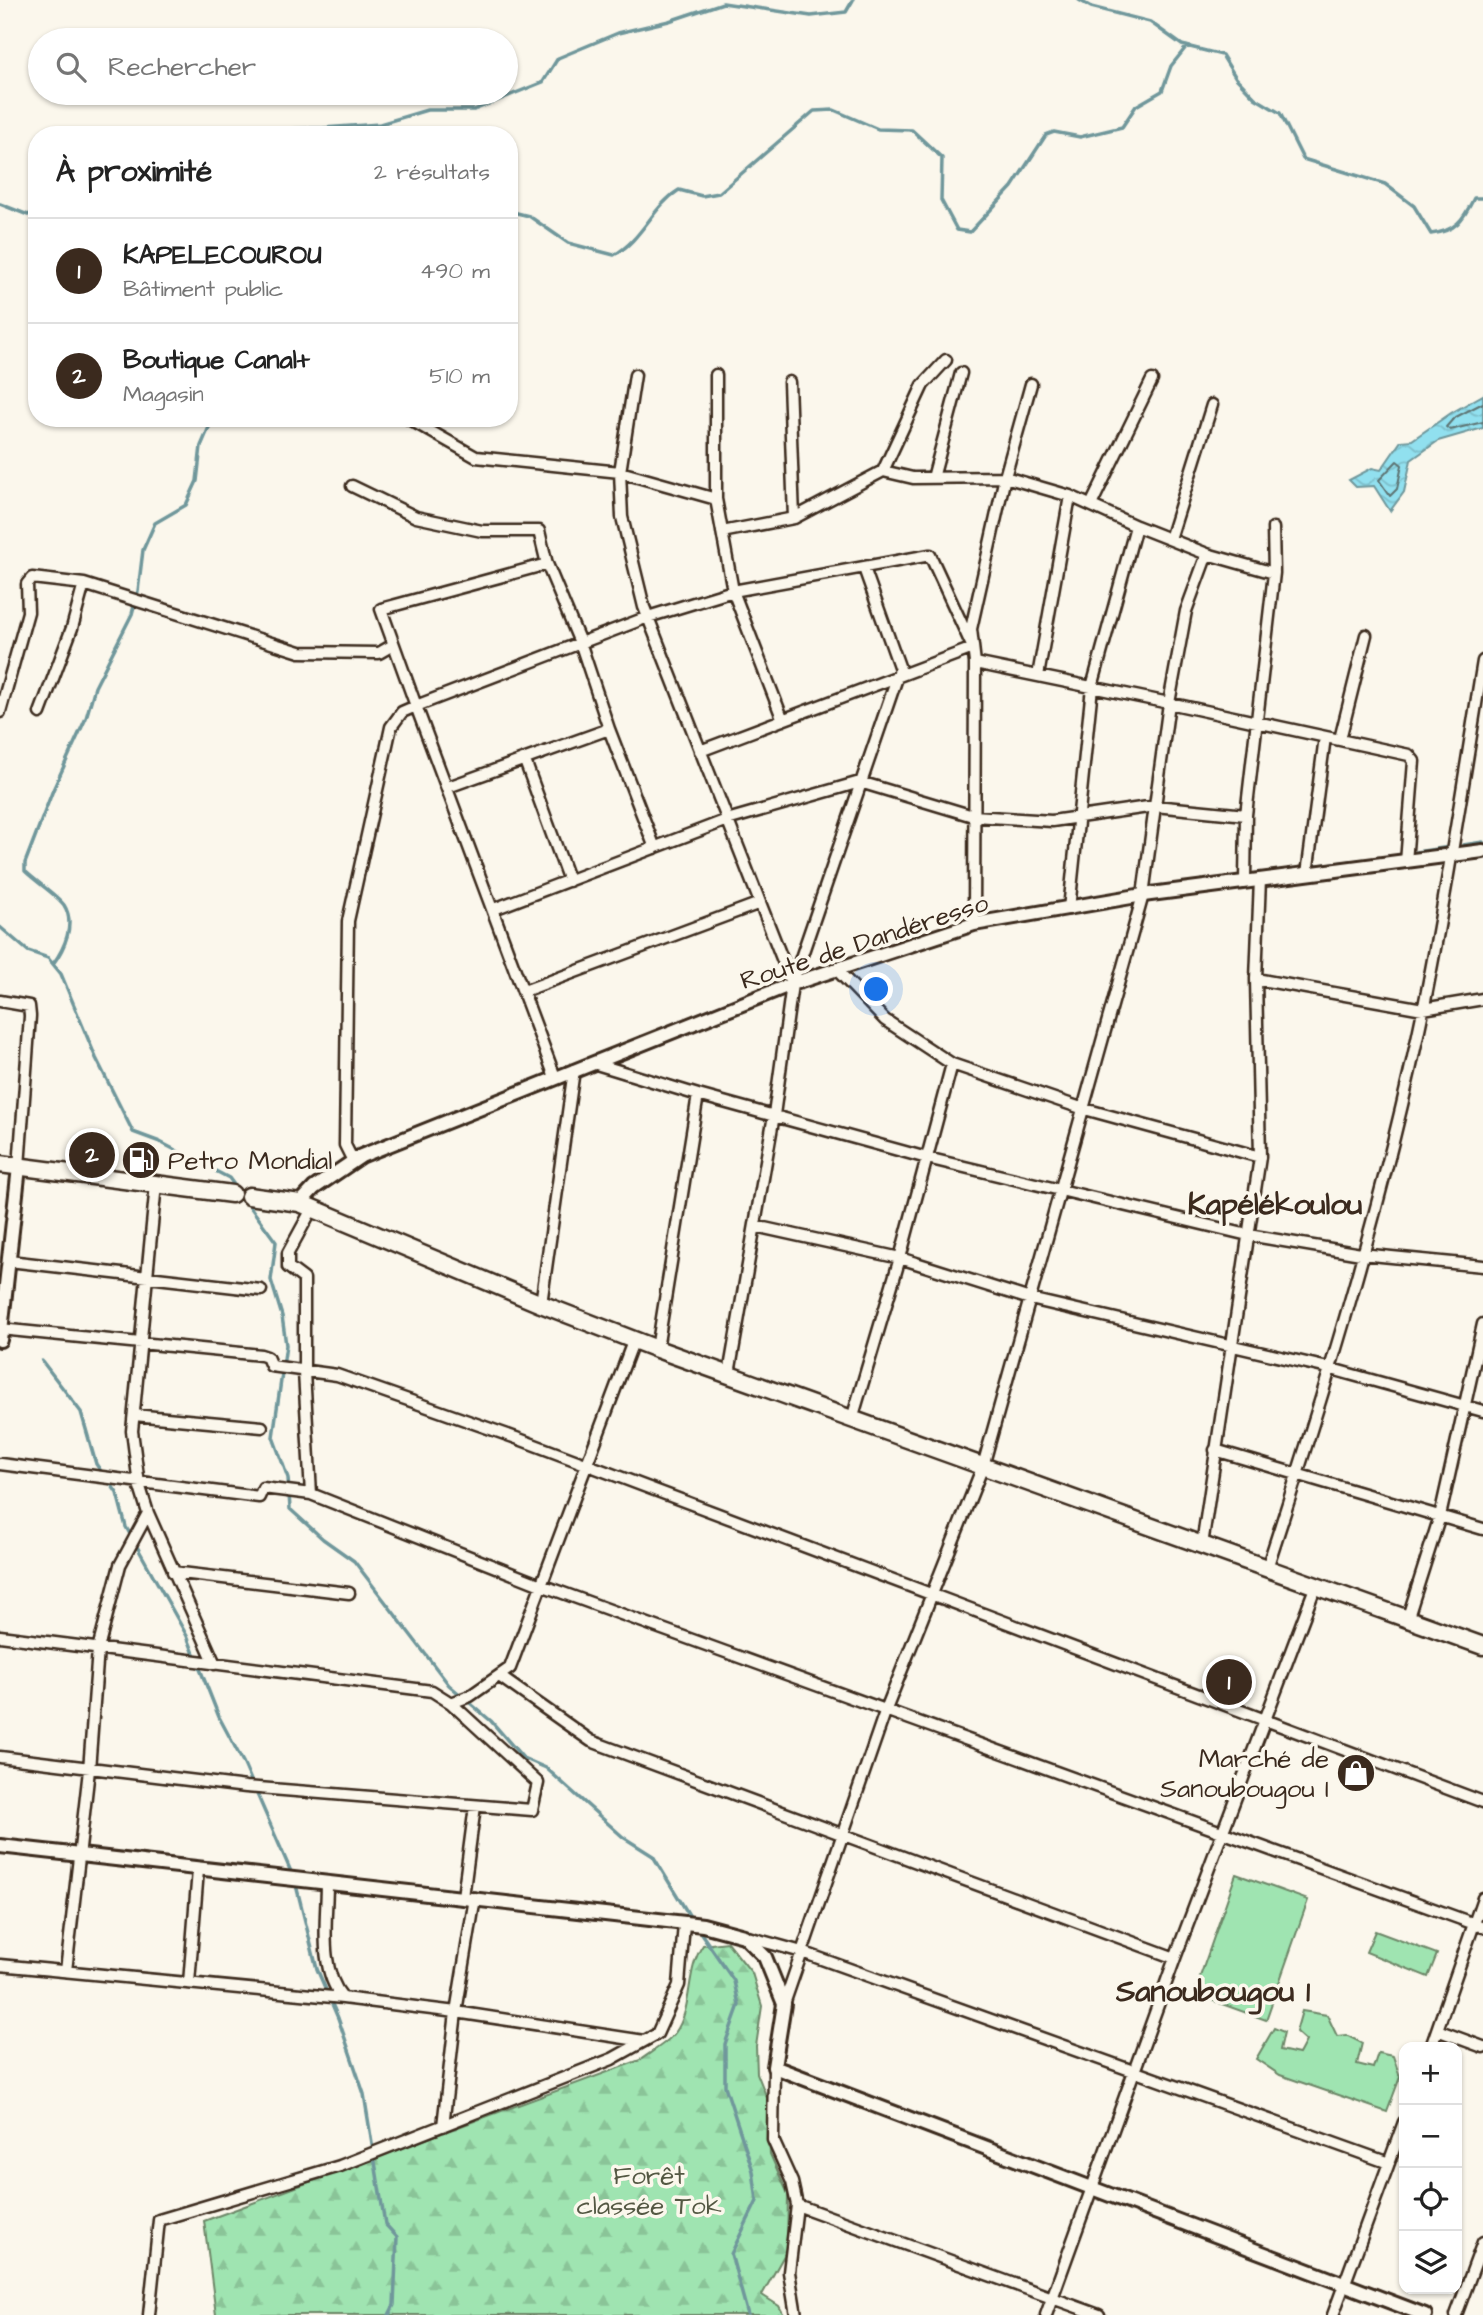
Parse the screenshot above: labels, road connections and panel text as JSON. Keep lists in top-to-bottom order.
{
  "streets": {
    "street": ["Route de Dandéresso"]
  },
  "districts": ["Kapélékoulou", "Sanoubougou 1"],
  "parks": ["Forêt classée Tok"],
  "places": {
    "fuel station": ["Petro Mondial"],
    "shop": ["Marché de Sanoubougou I"]
  },
  "page": {
    "search": "Rechercher",
    "heading": ["À proximité", "2 résultats"],
    "list": [
      {
        "mark": "1",
        "name": "KAPELECOUROU",
        "note": "Bâtiment public",
        "value": "490 m"
      },
      {
        "mark": "2",
        "name": "Boutique Canal+",
        "note": "Magasin",
        "value": "510 m"
      }
    ],
    "pins": ["2", "1"],
    "map_buttons": ["+", "−"]
  }
}
